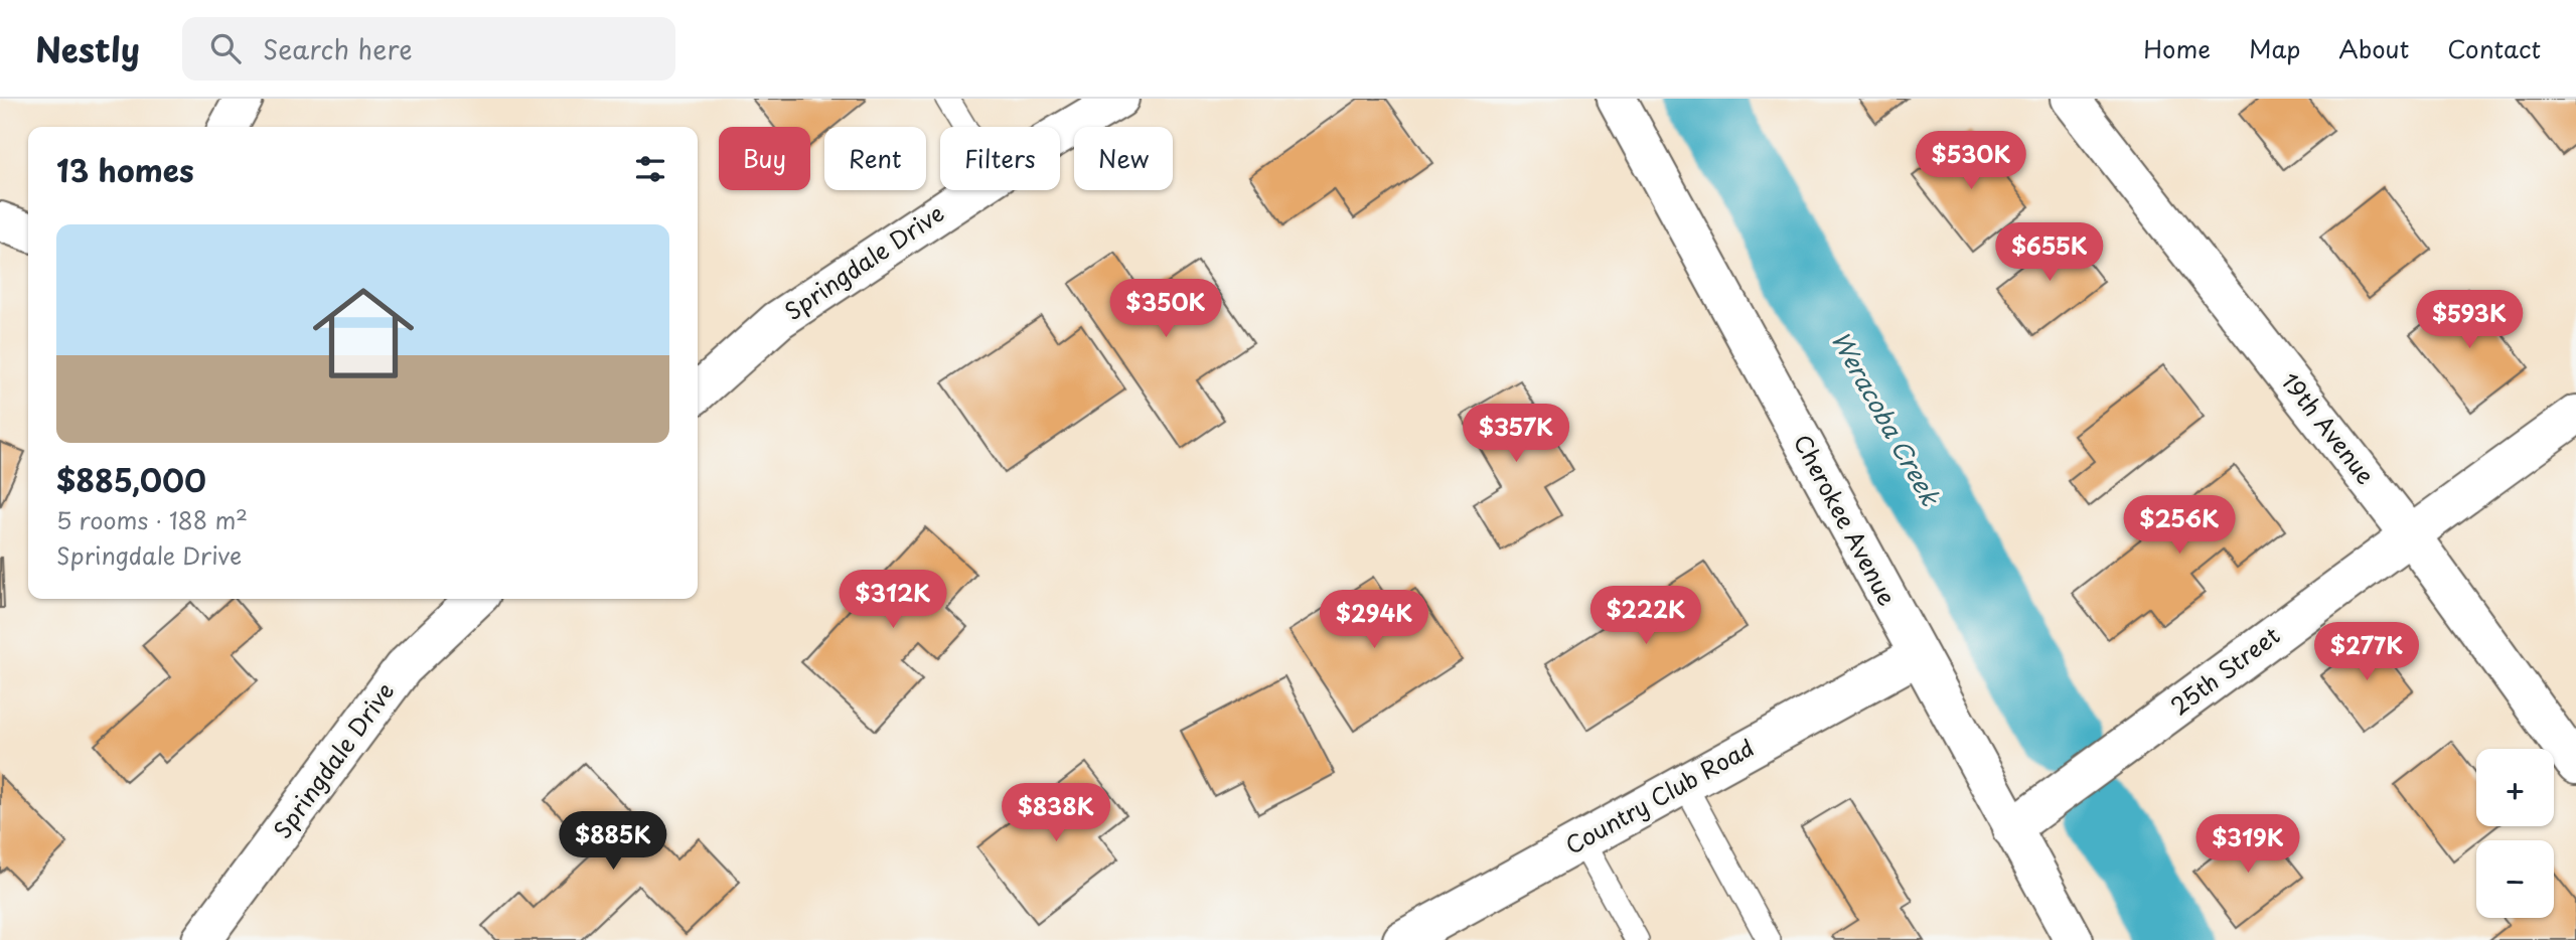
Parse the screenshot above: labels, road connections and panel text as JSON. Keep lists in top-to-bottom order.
{
  "streets": {
    "street": [
      "Springdale Drive",
      "19th Avenue",
      "Cherokee Avenue",
      "25th Street",
      "Country Club Road"
    ]
  },
  "crossings": [
    ["19th Avenue", "25th Street"],
    ["Cherokee Avenue", "25th Street"],
    ["Cherokee Avenue", "Country Club Road"]
  ],
  "water": ["Weracoba Creek"],
  "page": {
    "header": "Nestly",
    "search": "Search here",
    "nav": [
      "Home",
      "Map",
      "About",
      "Contact"
    ],
    "chip": [
      "Buy",
      "Rent",
      "Filters",
      "New"
    ],
    "heading": "13 homes",
    "price": [
      "$530K",
      "$655K",
      "$350K",
      "$593K",
      "$357K",
      "$256K",
      "$312K",
      "$222K",
      "$294K",
      "$277K",
      "$838K",
      "$885K",
      "$319K"
    ],
    "list": [
      {
        "name": "$885,000",
        "note": "5 rooms · 188 m² · Springdale Drive"
      }
    ],
    "map_buttons": ["+", "−"]
  }
}
